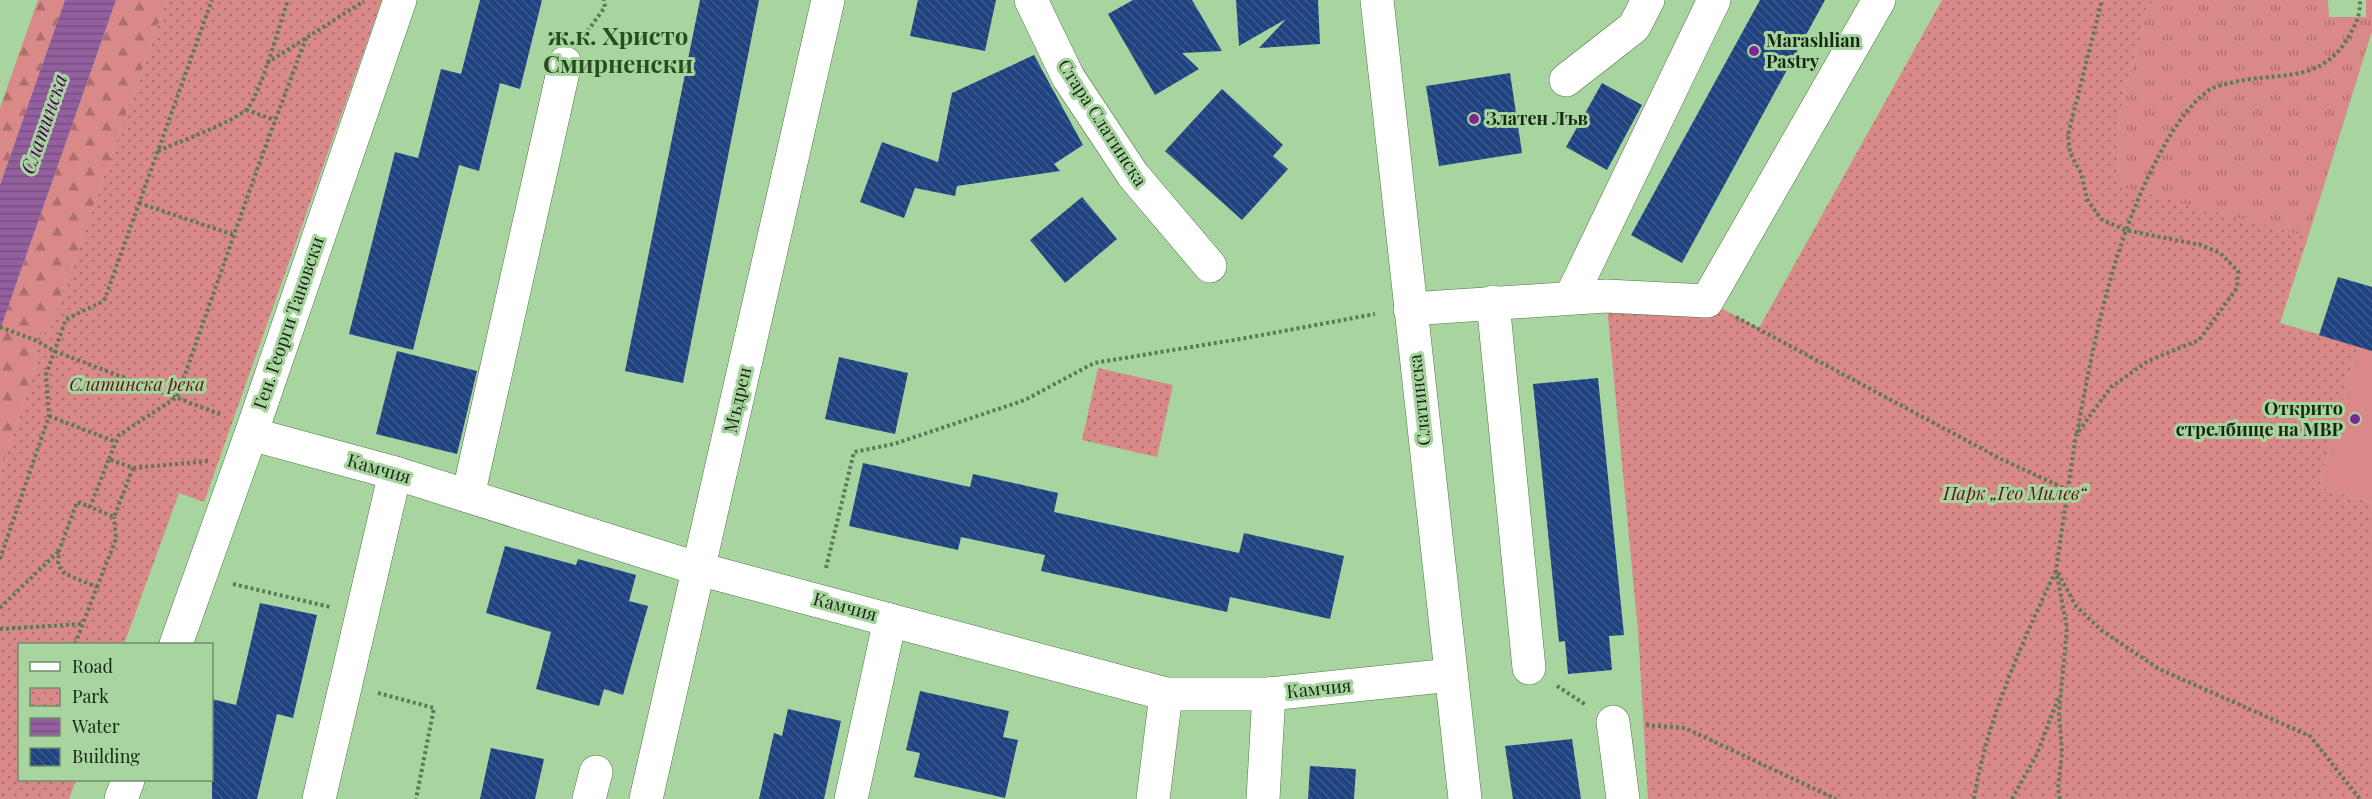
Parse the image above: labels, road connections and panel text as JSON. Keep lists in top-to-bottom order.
{
  "streets": {
    "street": [
      "Стара Слатинска",
      "Ген. Георги Тановски",
      "Мъдрен",
      "Слатинска",
      "Камчия"
    ]
  },
  "crossings": [
    ["Ген. Георги Тановски", "Камчия"],
    ["Мъдрен", "Камчия"],
    ["Слатинска", "Камчия"]
  ],
  "districts": ["ж.к. Христо Смирненски"],
  "water": ["Слатинска"],
  "parks": ["Слатинска река", "Парк „Гео Милев“"],
  "places": ["Marashlian Pastry", "Златен Лъв", "Открито стрелбище на МВР"],
  "legend": [
    "Road",
    "Park",
    "Water",
    "Building"
  ]
}
